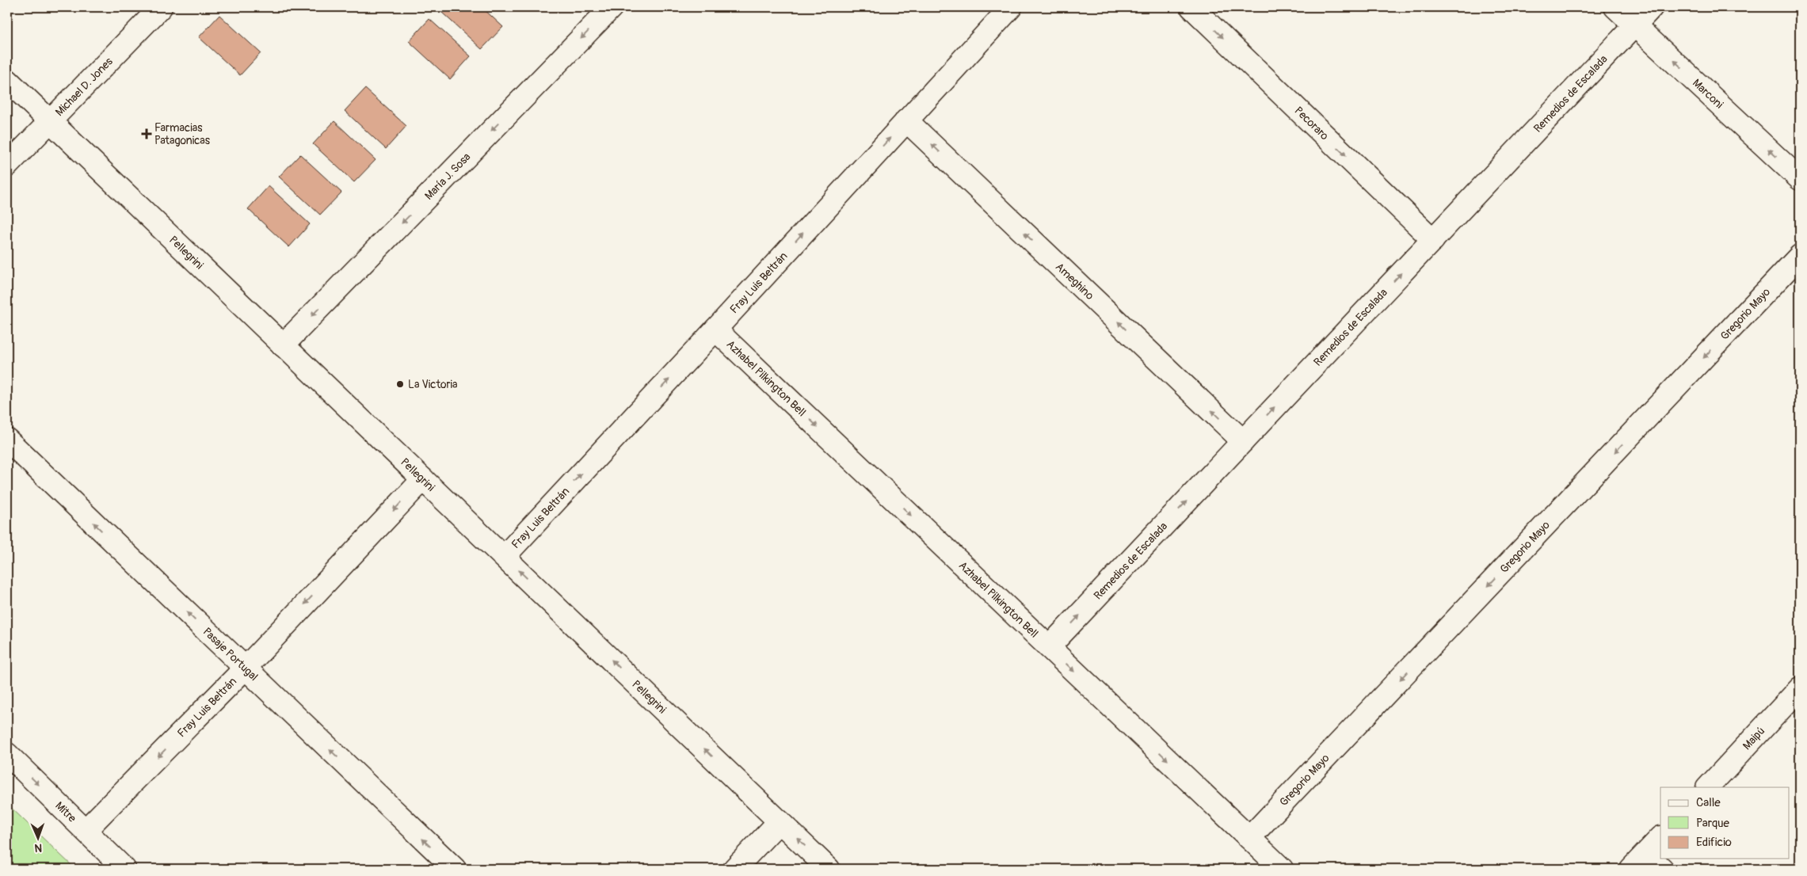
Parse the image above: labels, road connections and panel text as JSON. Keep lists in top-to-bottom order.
{
  "streets": {
    "street": [
      "Michael D. Jones",
      "Marconi",
      "Remedios de Escalada",
      "Pecoraro",
      "María J. Sosa",
      "Pellegrini",
      "Ameghino",
      "Fray Luis Beltrán",
      "Gregorio Mayo",
      "Azhabel Pilkington Bell",
      "Pasaje Portugal",
      "Maipú",
      "Mitre"
    ]
  },
  "crossings": [
    ["Michael D. Jones", "Pellegrini"],
    ["Marconi", "Remedios de Escalada"],
    ["Remedios de Escalada", "Pecoraro"],
    ["Remedios de Escalada", "Ameghino"],
    ["Remedios de Escalada", "Azhabel Pilkington Bell"],
    ["María J. Sosa", "Pellegrini"],
    ["Pellegrini", "Fray Luis Beltrán"],
    ["Ameghino", "Fray Luis Beltrán"],
    ["Fray Luis Beltrán", "Azhabel Pilkington Bell"],
    ["Fray Luis Beltrán", "Pasaje Portugal"],
    ["Fray Luis Beltrán", "Mitre"],
    ["Gregorio Mayo", "Azhabel Pilkington Bell"]
  ],
  "one_way": [
    "Marconi",
    "Remedios de Escalada",
    "Pecoraro",
    "María J. Sosa",
    "Pellegrini",
    "Ameghino",
    "Gregorio Mayo",
    "Azhabel Pilkington Bell",
    "Pasaje Portugal",
    "Mitre"
  ],
  "places": {
    "health": ["Farmacias Patagonicas"],
    "other": ["La Victoria"]
  },
  "legend": ["Calle", "Parque", "Edificio"],
  "north": "bottom"
}
